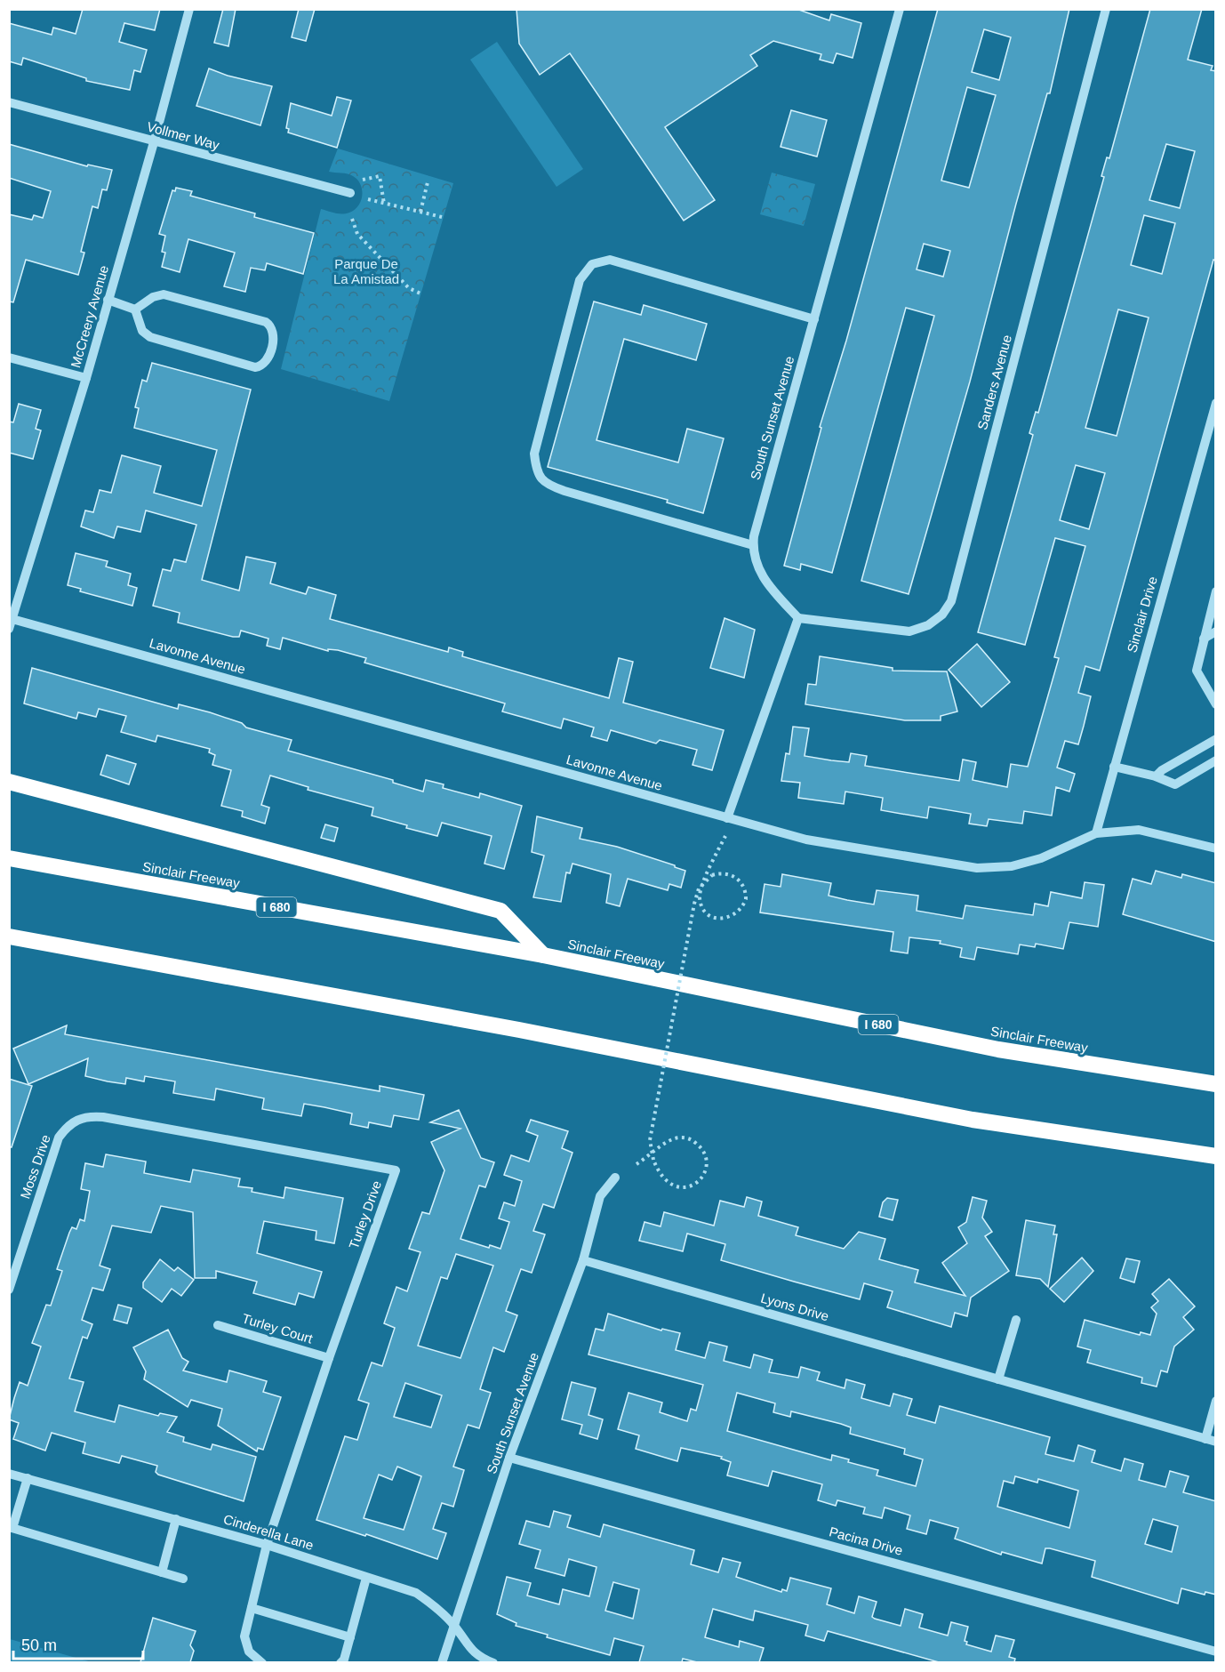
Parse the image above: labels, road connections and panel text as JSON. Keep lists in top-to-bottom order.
{
  "streets": {
    "highway": ["Sinclair Freeway", "I 680"],
    "street": [
      "Vollmer Way",
      "McCreery Avenue",
      "Sanders Avenue",
      "South Sunset Avenue",
      "Sinclair Drive",
      "Lavonne Avenue",
      "Moss Drive",
      "Turley Drive",
      "Lyons Drive",
      "Turley Court",
      "Cinderella Lane",
      "Pacina Drive"
    ]
  },
  "crossings": [
    ["Vollmer Way", "McCreery Avenue"],
    ["McCreery Avenue", "Lavonne Avenue"],
    ["Sanders Avenue", "South Sunset Avenue"],
    ["South Sunset Avenue", "Lyons Drive"],
    ["South Sunset Avenue", "Cinderella Lane"],
    ["South Sunset Avenue", "Pacina Drive"],
    ["Sinclair Drive", "Lavonne Avenue"],
    ["Moss Drive", "Turley Drive"],
    ["Turley Drive", "Turley Court"],
    ["Turley Drive", "Cinderella Lane"]
  ],
  "parks": ["Parque De La Amistad"],
  "scale_bar": "50 m"
}
